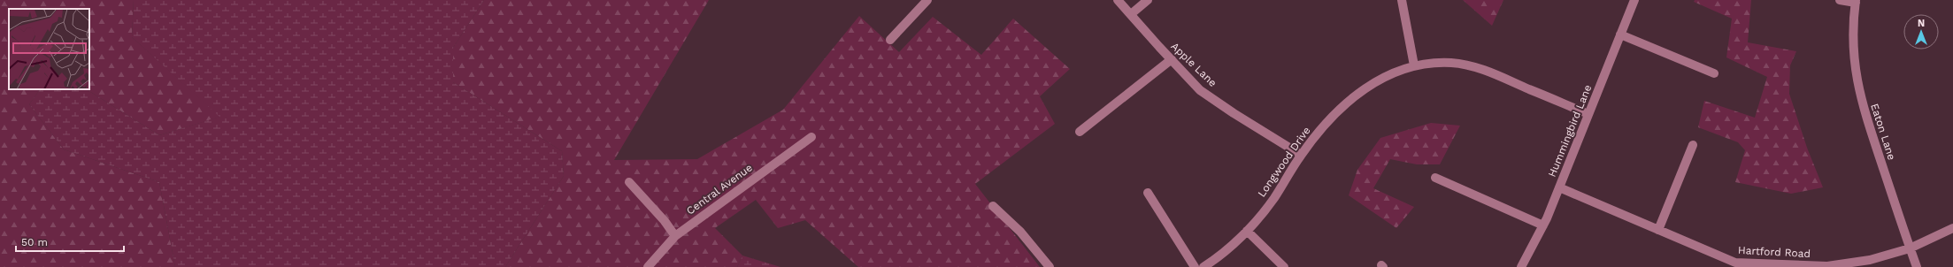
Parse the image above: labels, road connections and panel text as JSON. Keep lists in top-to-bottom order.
{
  "streets": {
    "street": [
      "Apple Lane",
      "Hummingbird Lane",
      "Eaton Lane",
      "Longwood Drive",
      "Central Avenue",
      "Hartford Road"
    ]
  },
  "crossings": [
    ["Apple Lane", "Longwood Drive"],
    ["Hummingbird Lane", "Longwood Drive"],
    ["Hummingbird Lane", "Hartford Road"],
    ["Eaton Lane", "Hartford Road"]
  ],
  "scale_bar": "50 m",
  "north": "top"
}
